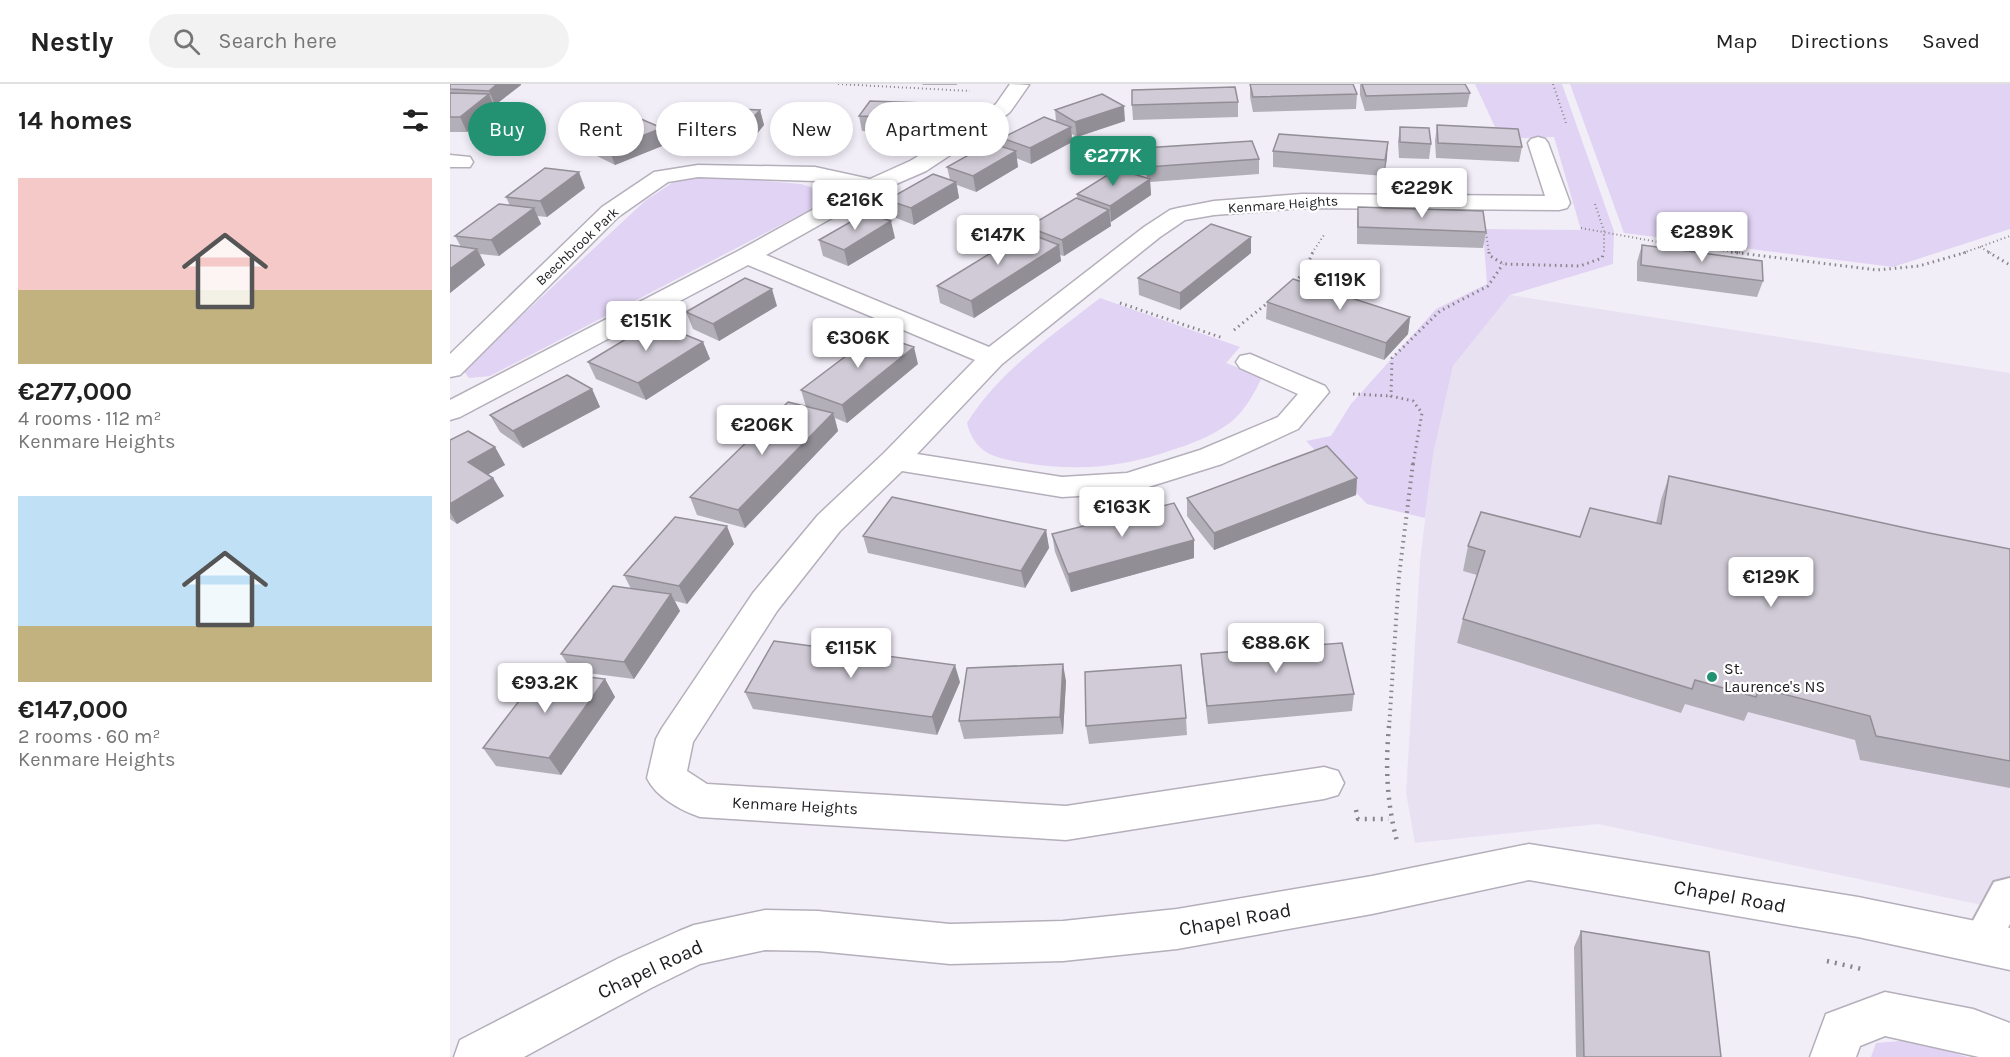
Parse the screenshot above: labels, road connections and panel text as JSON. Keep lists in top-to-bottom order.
{
  "streets": {
    "street": ["Kenmare Heights", "Beechbrook Park", "Chapel Road"]
  },
  "places": ["St. Laurence's NS"],
  "page": {
    "header": "Nestly",
    "search": "Search here",
    "nav": ["Map", "Directions", "Saved"],
    "heading": "14 homes",
    "chip": [
      "Buy",
      "Rent",
      "Filters",
      "New",
      "Apartment"
    ],
    "price": [
      "€277K",
      "€229K",
      "€216K",
      "€289K",
      "€147K",
      "€119K",
      "€151K",
      "€306K",
      "€206K",
      "€163K",
      "€129K",
      "€88.6K",
      "€115K",
      "€93.2K"
    ],
    "list": [
      {
        "name": "€277,000",
        "note": "4 rooms · 112 m² · Kenmare Heights"
      },
      {
        "name": "€147,000",
        "note": "2 rooms · 60 m² · Kenmare Heights"
      }
    ]
  }
}
